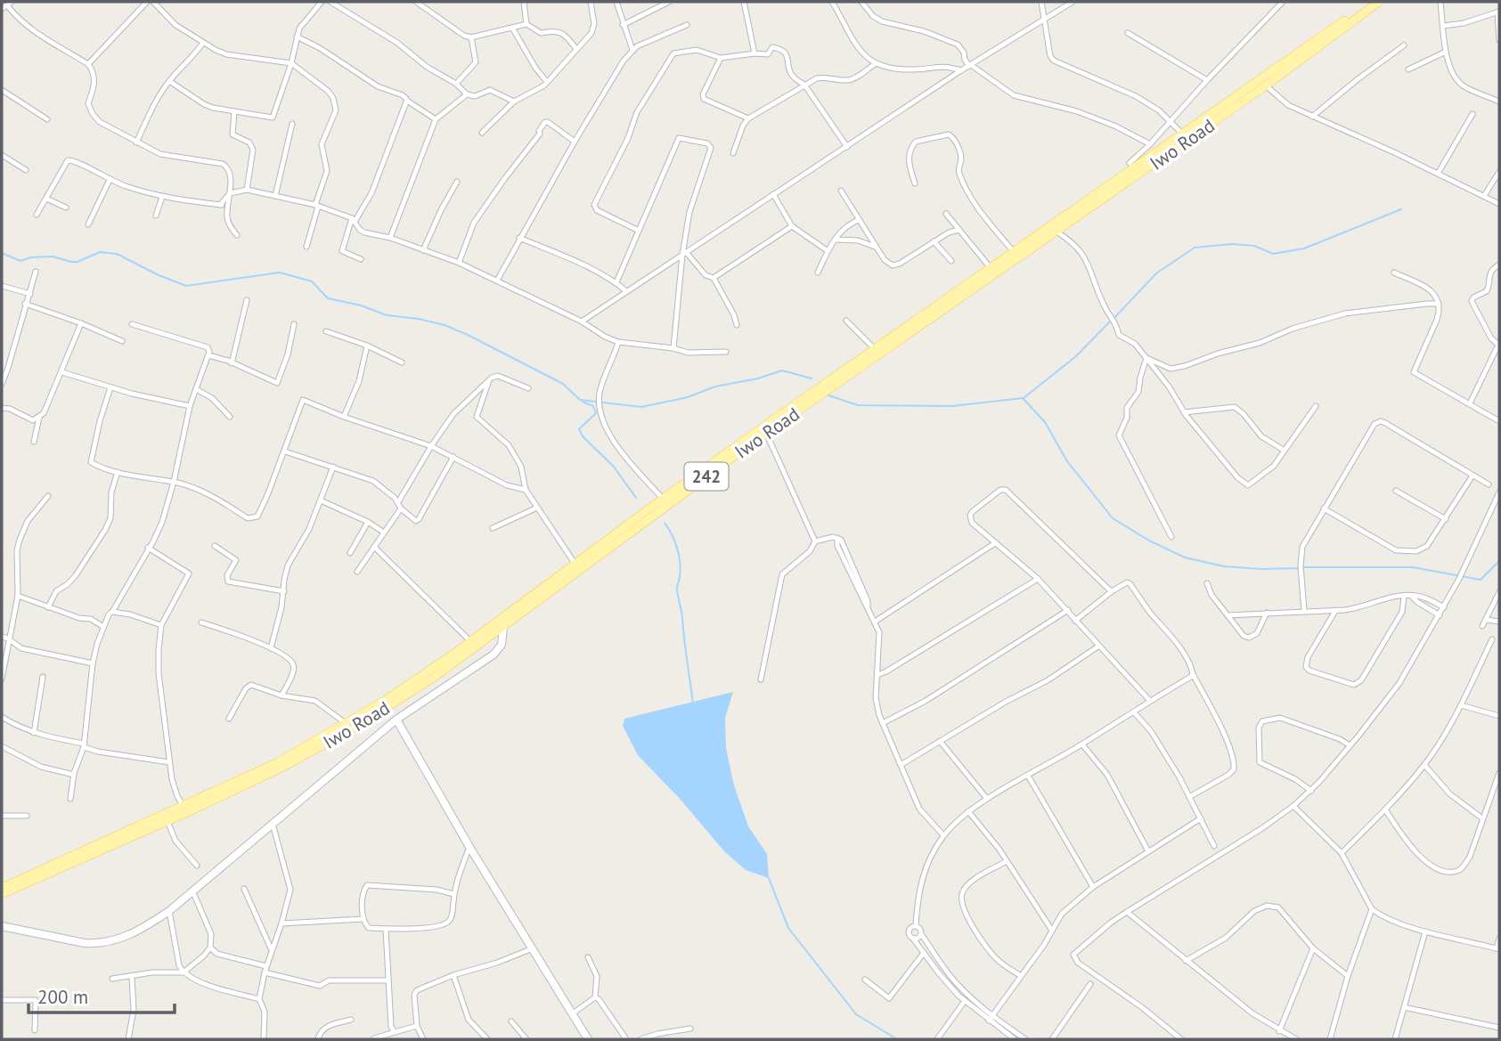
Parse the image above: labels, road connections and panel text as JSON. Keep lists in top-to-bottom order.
{
  "streets": {
    "main road": ["Iwo Road", "242"]
  },
  "scale_bar": "200 m"
}
